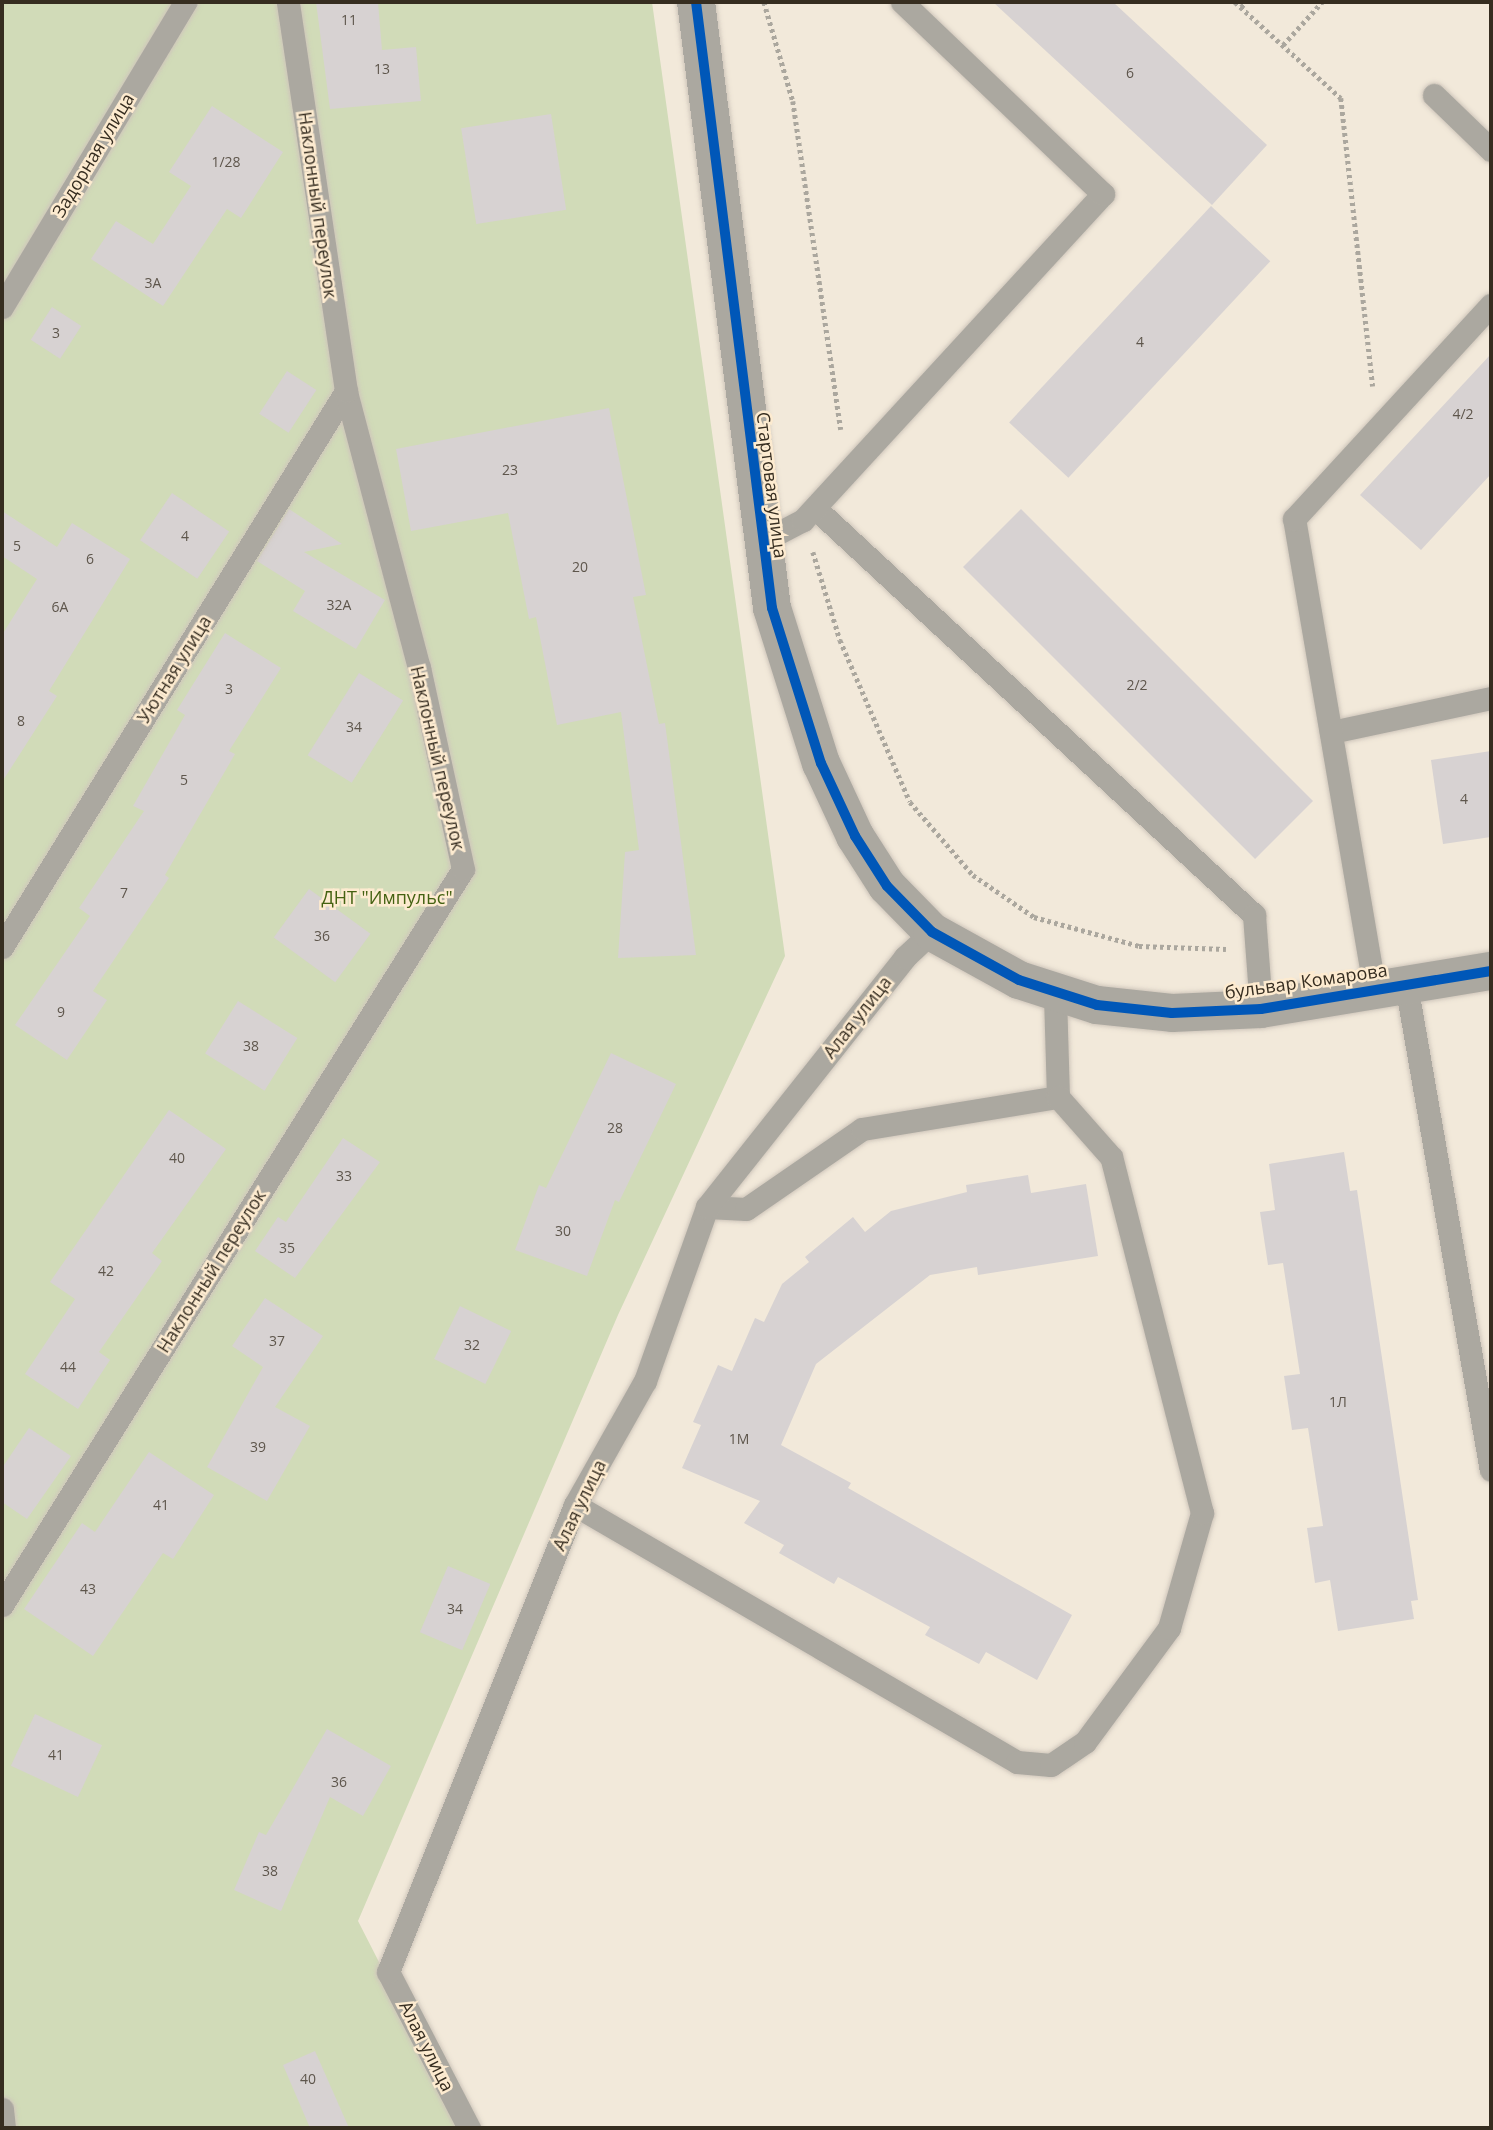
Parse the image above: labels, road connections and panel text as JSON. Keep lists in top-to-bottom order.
{
  "streets": {
    "street": ["Стартовая улица", "бульвар Комарова"],
    "lane": [
      "Задорная улица",
      "Наклонный переулок",
      "Уютная улица",
      "Алая улица"
    ]
  },
  "crossings": [
    ["Наклонный переулок", "Уютная улица"],
    ["Стартовая улица", "бульвар Комарова"],
    ["Стартовая улица", "Алая улица"],
    ["бульвар Комарова", "Алая улица"]
  ],
  "parks": ["ДНТ \"Импульс\""],
  "house_numbers": [
    "11",
    "13",
    "6",
    "1/28",
    "3А",
    "3",
    "4",
    "4/2",
    "23",
    "4",
    "5",
    "6",
    "20",
    "32А",
    "6А",
    "2/2",
    "3",
    "8",
    "34",
    "5",
    "4",
    "7",
    "36",
    "9",
    "38",
    "28",
    "40",
    "33",
    "30",
    "35",
    "42",
    "37",
    "32",
    "44",
    "1Л",
    "1М",
    "39",
    "41",
    "43",
    "34",
    "41",
    "36",
    "38",
    "40"
  ]
}
